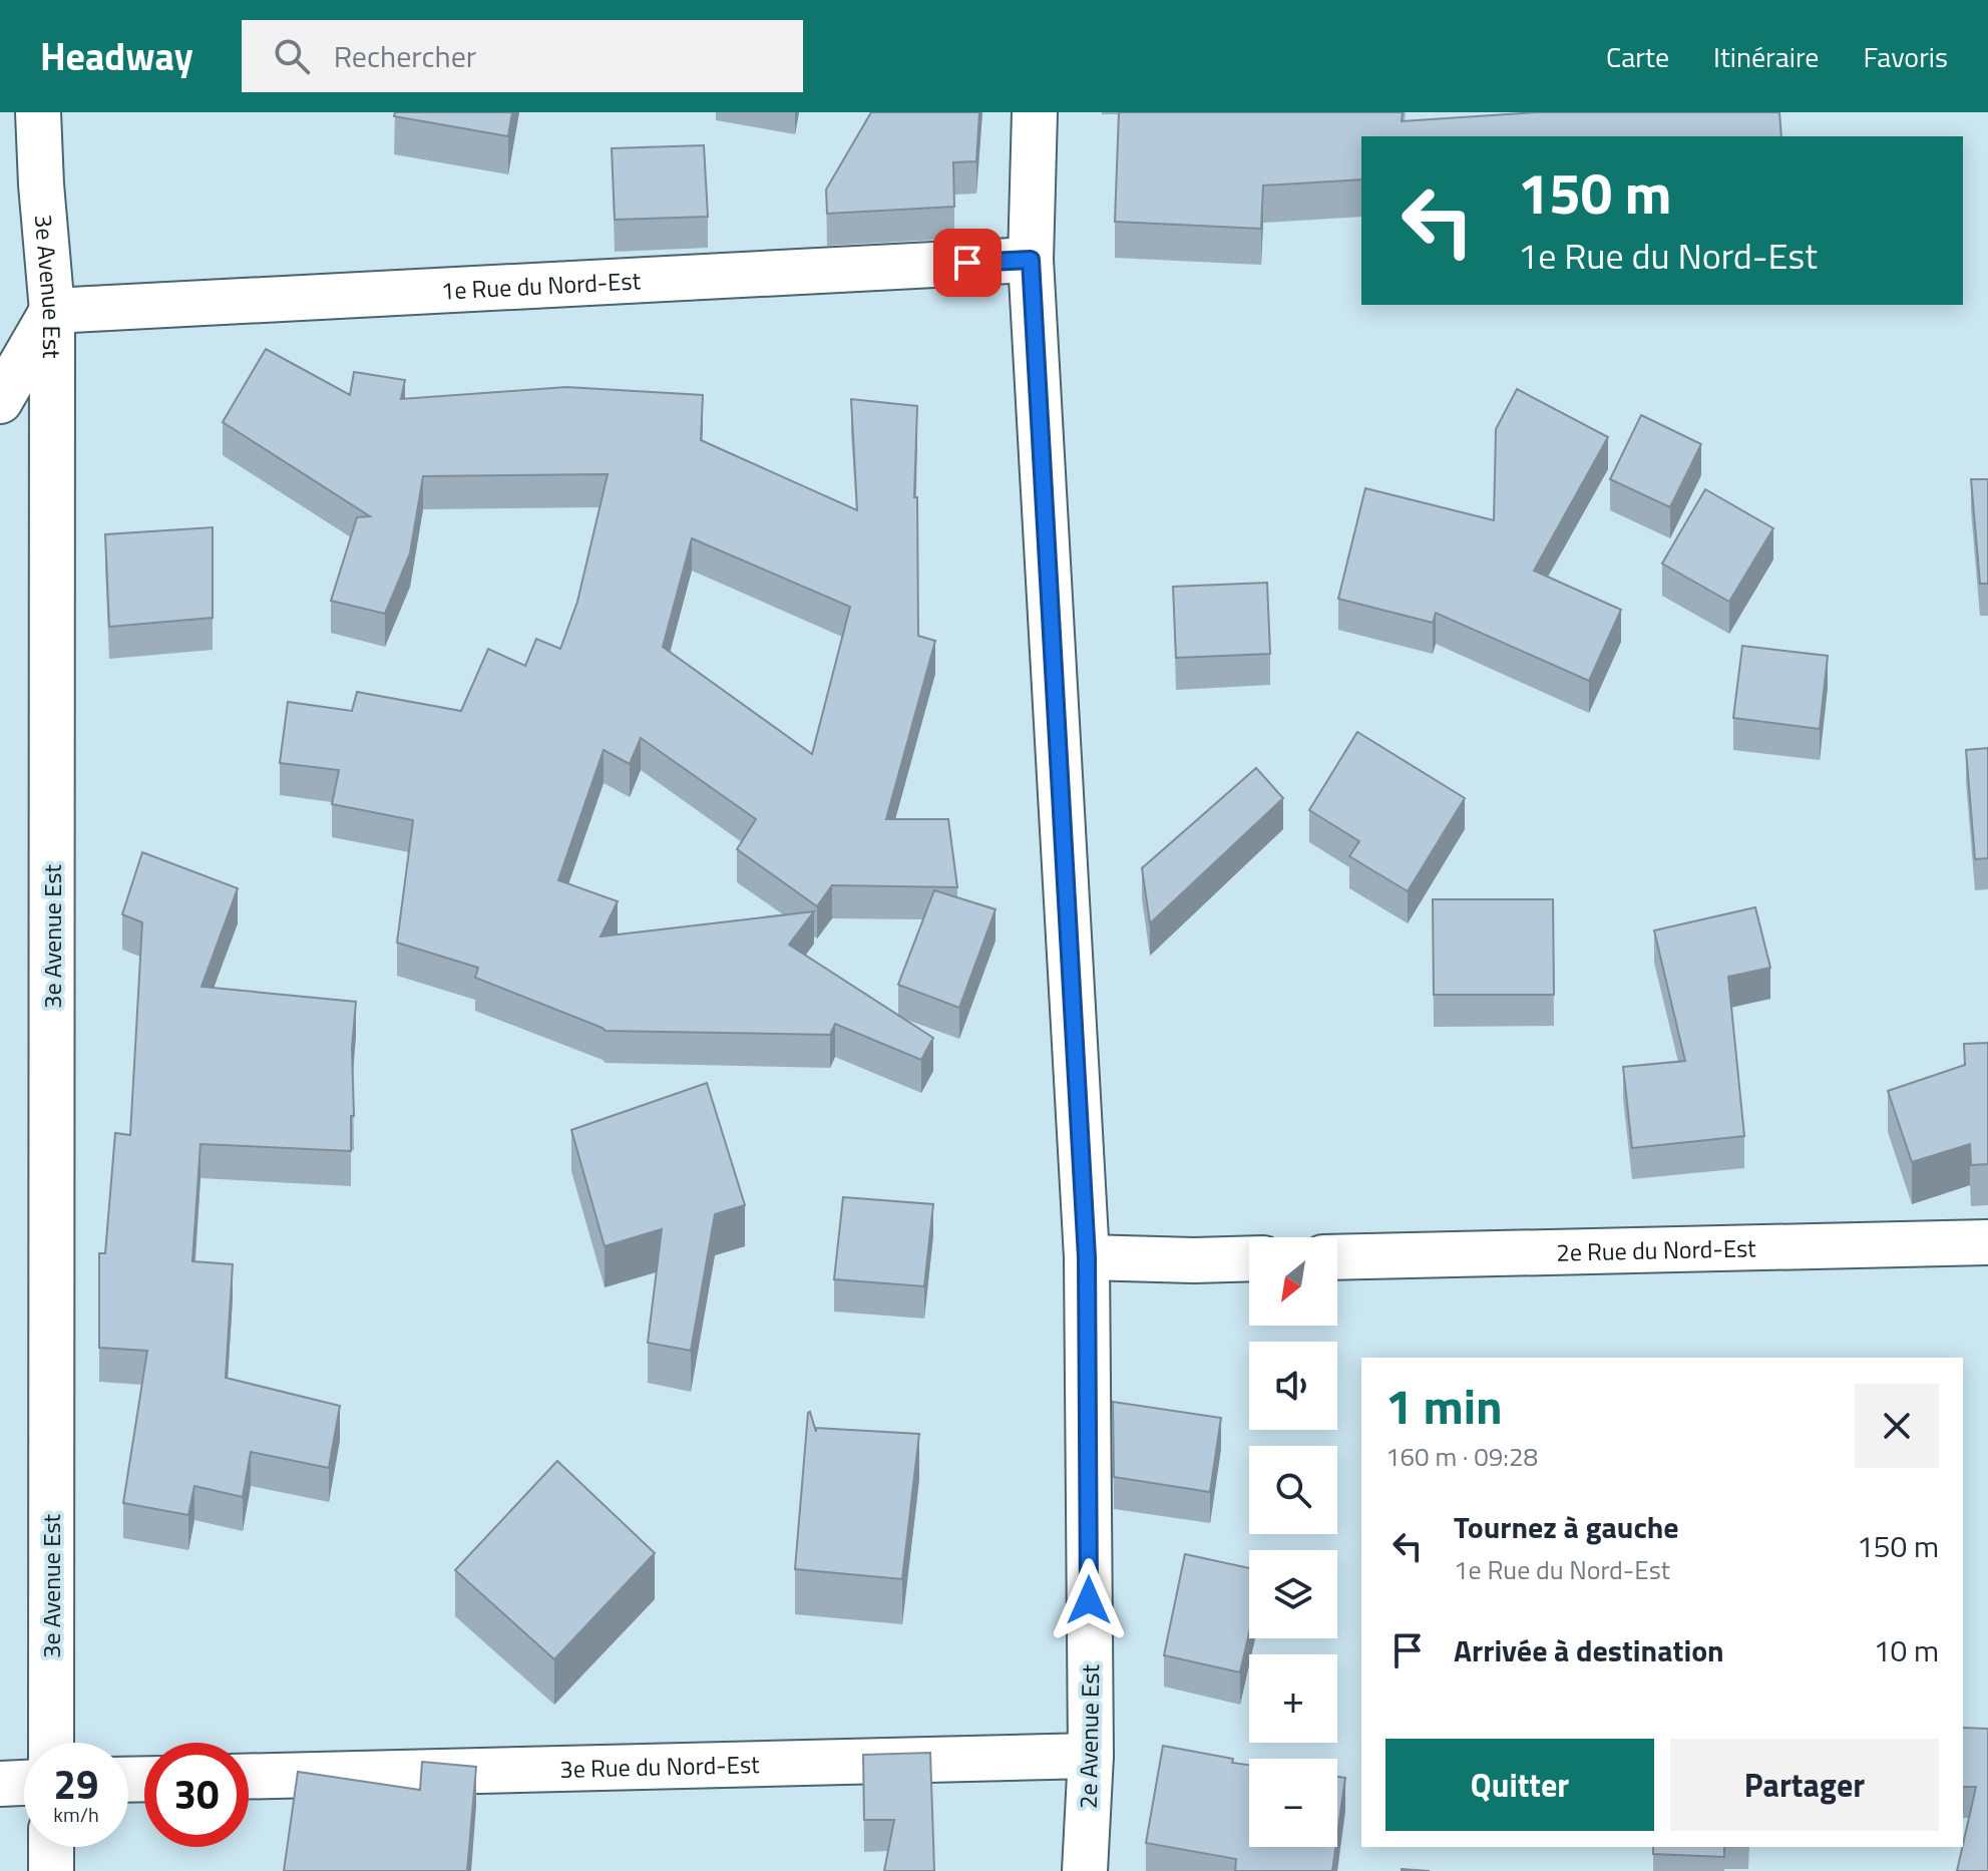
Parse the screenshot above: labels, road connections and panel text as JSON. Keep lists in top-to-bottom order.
{
  "streets": {
    "street": [
      "1e Rue du Nord-Est",
      "3e Avenue Est",
      "2e Rue du Nord-Est",
      "2e Avenue Est",
      "3e Rue du Nord-Est"
    ]
  },
  "crossings": [
    ["1e Rue du Nord-Est", "3e Avenue Est"],
    ["1e Rue du Nord-Est", "2e Avenue Est"],
    ["2e Avenue Est", "3e Rue du Nord-Est"]
  ],
  "north": "bottom left",
  "page": {
    "header": "Headway",
    "search": "Rechercher",
    "nav": ["Carte", "Itinéraire", "Favoris"],
    "turn": ["150 m", "1e Rue du Nord-Est"],
    "map_buttons": ["+", "−"],
    "heading": ["1 min", "160 m · 09:28"],
    "list": [
      {
        "name": "Tournez à gauche",
        "note": "1e Rue du Nord-Est",
        "value": "150 m"
      },
      {
        "name": "Arrivée à destination",
        "value": "10 m"
      }
    ],
    "buttons": ["Quitter", "Partager"],
    "speed": "29 km/h",
    "limit": "30"
  }
}
